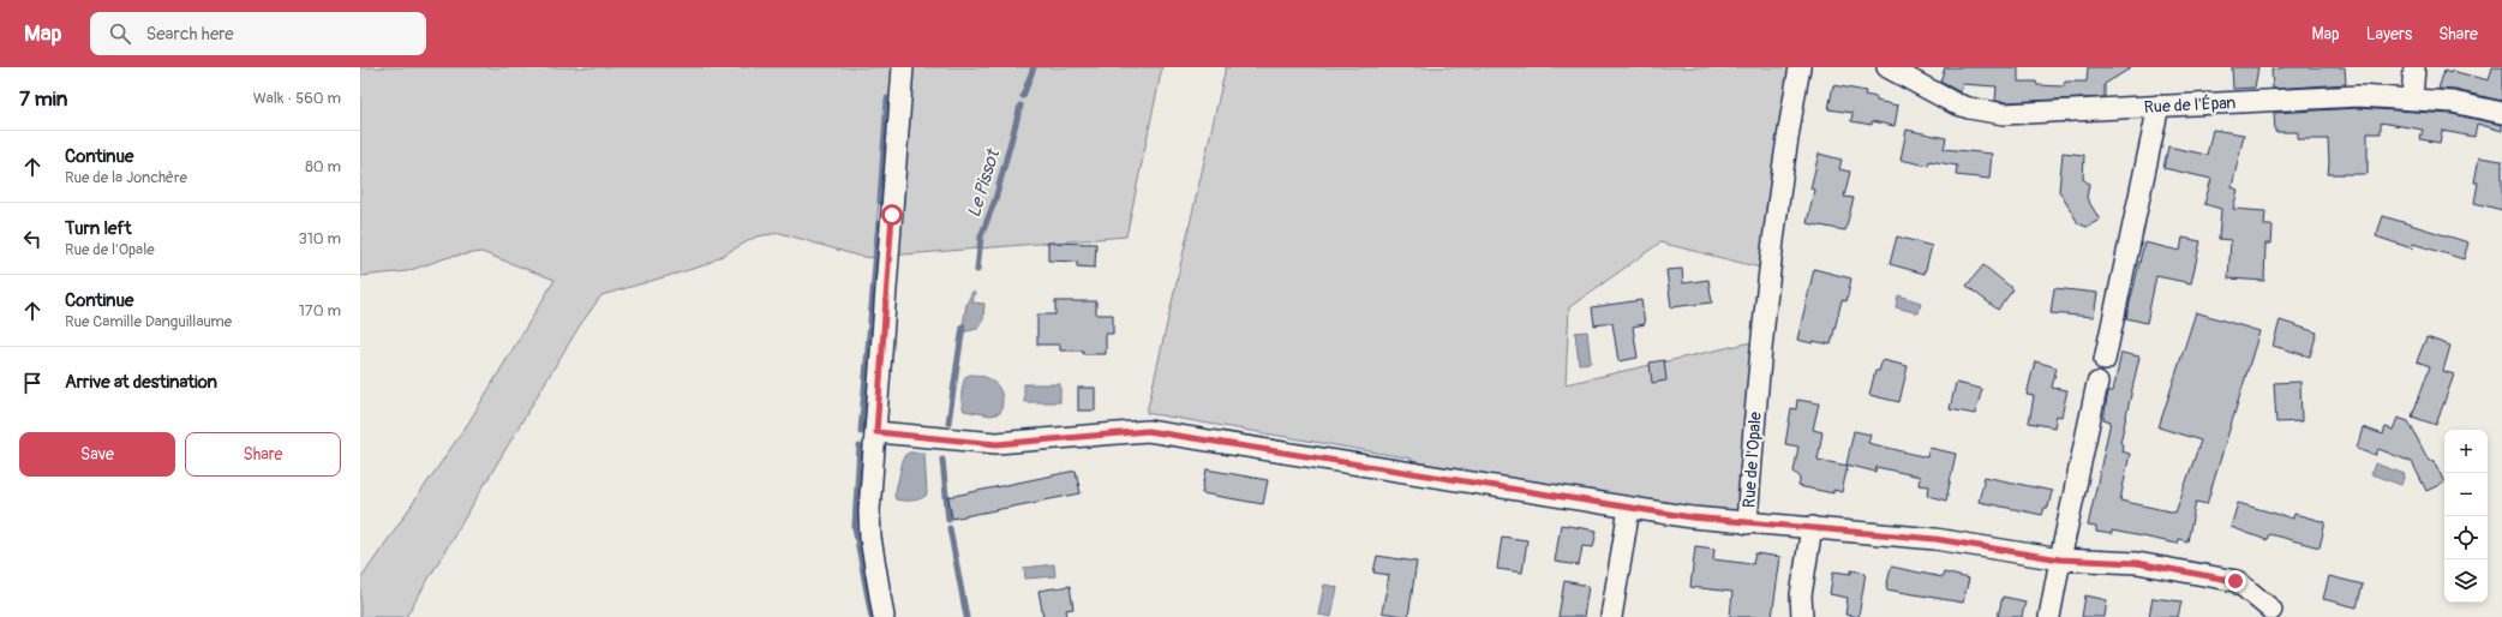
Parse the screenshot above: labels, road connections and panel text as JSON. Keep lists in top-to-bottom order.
{
  "streets": {
    "street": ["Rue de l'Épan", "Rue de l'Opale"]
  },
  "water": ["Le Pissot"],
  "page": {
    "header": "Map",
    "search": "Search here",
    "nav": ["Map", "Layers", "Share"],
    "heading": ["7 min", "Walk · 560 m"],
    "list": [
      ["Continue", "Rue de la Jonchère", "80 m"],
      ["Turn left", "Rue de l'Opale", "310 m"],
      ["Continue", "Rue Camille Danguillaume", "170 m"],
      "Arrive at destination"
    ],
    "buttons": ["Save", "Share"],
    "map_buttons": ["+", "−"]
  }
}
